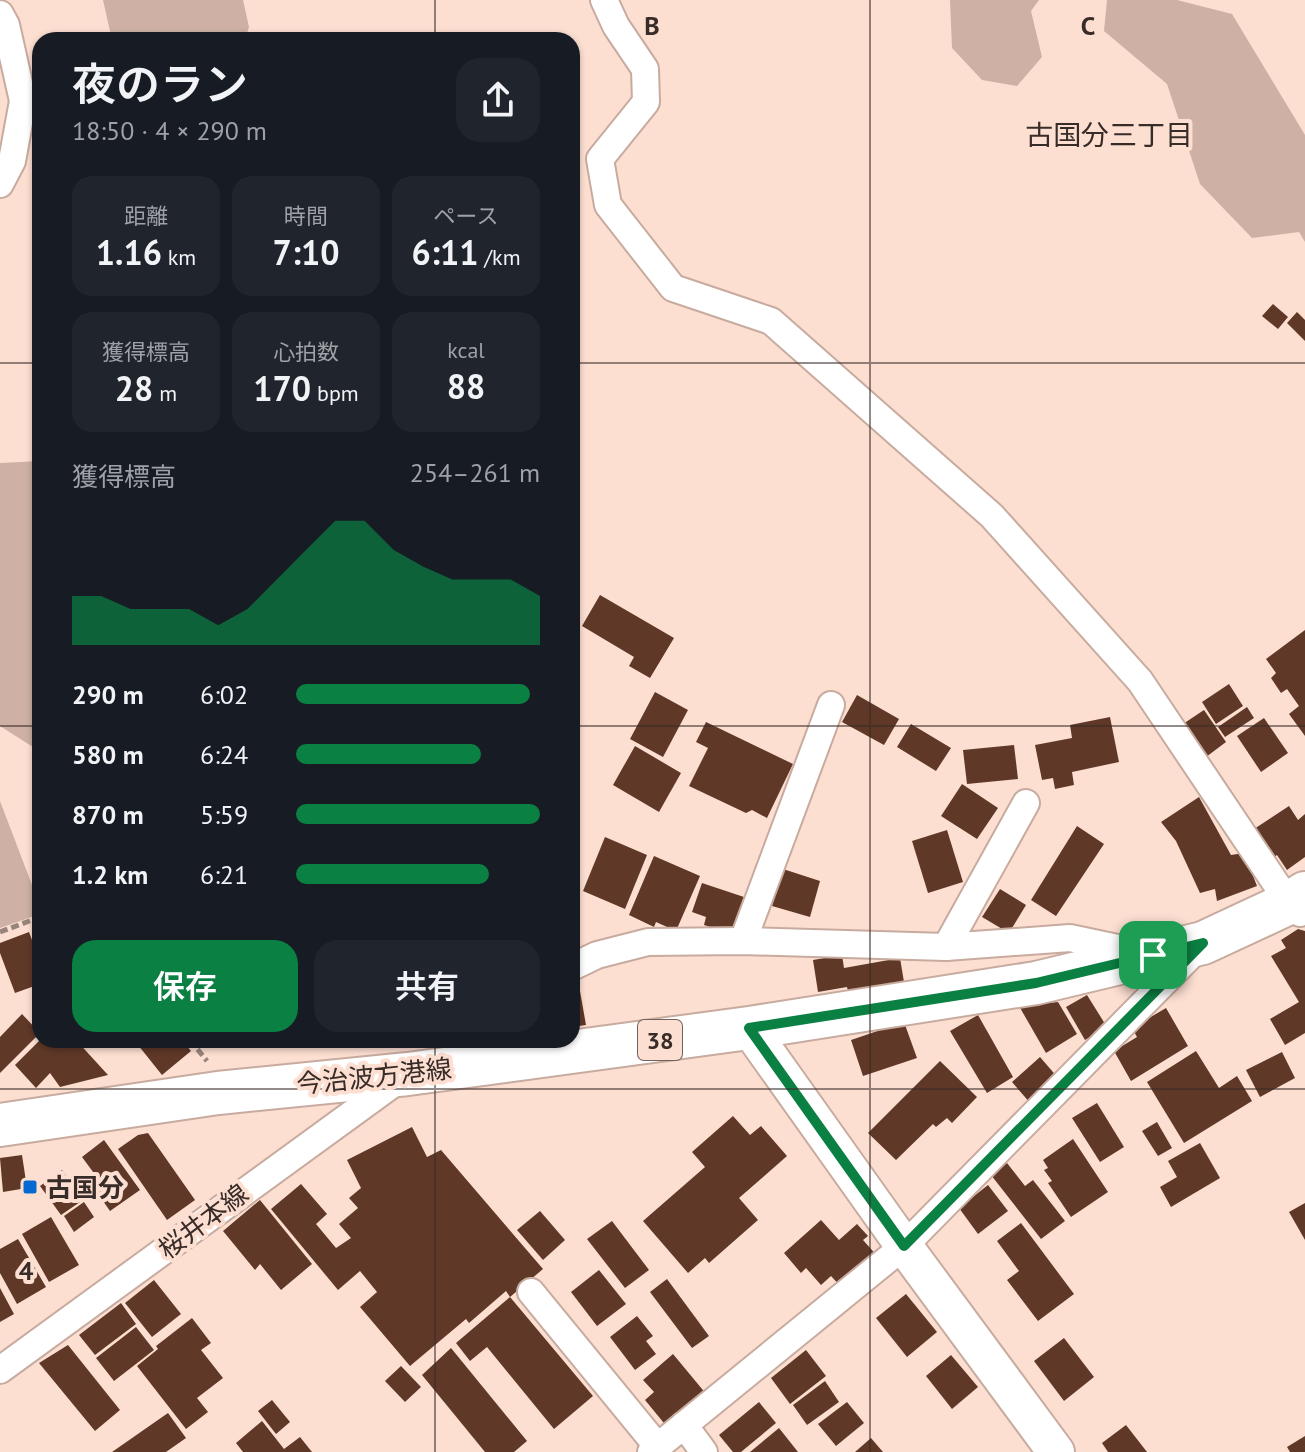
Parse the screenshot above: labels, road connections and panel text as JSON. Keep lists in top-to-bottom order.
{
  "streets": {
    "main road": ["38", "今治波方港線"],
    "street": ["桜井本線"]
  },
  "crossings": [
    ["今治波方港線", "桜井本線"]
  ],
  "districts": ["古国分三丁目"],
  "places": {
    "transit": ["古国分"]
  },
  "page": {
    "heading": ["夜のラン", "18:50 · 4 × 290 m"],
    "stats": [
      ["距離", "1.16 km"],
      ["時間", "7:10"],
      ["ペース", "6:11 /km"],
      ["獲得標高", "28 m"],
      ["心拍数", "170 bpm"],
      ["kcal", "88"]
    ],
    "chart": ["獲得標高", "254–261 m"],
    "list": [
      {
        "name": "290 m",
        "note": "6:02"
      },
      {
        "name": "580 m",
        "note": "6:24"
      },
      {
        "name": "870 m",
        "note": "5:59"
      },
      {
        "name": "1.2 km",
        "note": "6:21"
      }
    ],
    "buttons": ["保存", "共有"]
  },
  "grid": {
    "columns": ["B", "C"],
    "rows": ["4"]
  }
}
